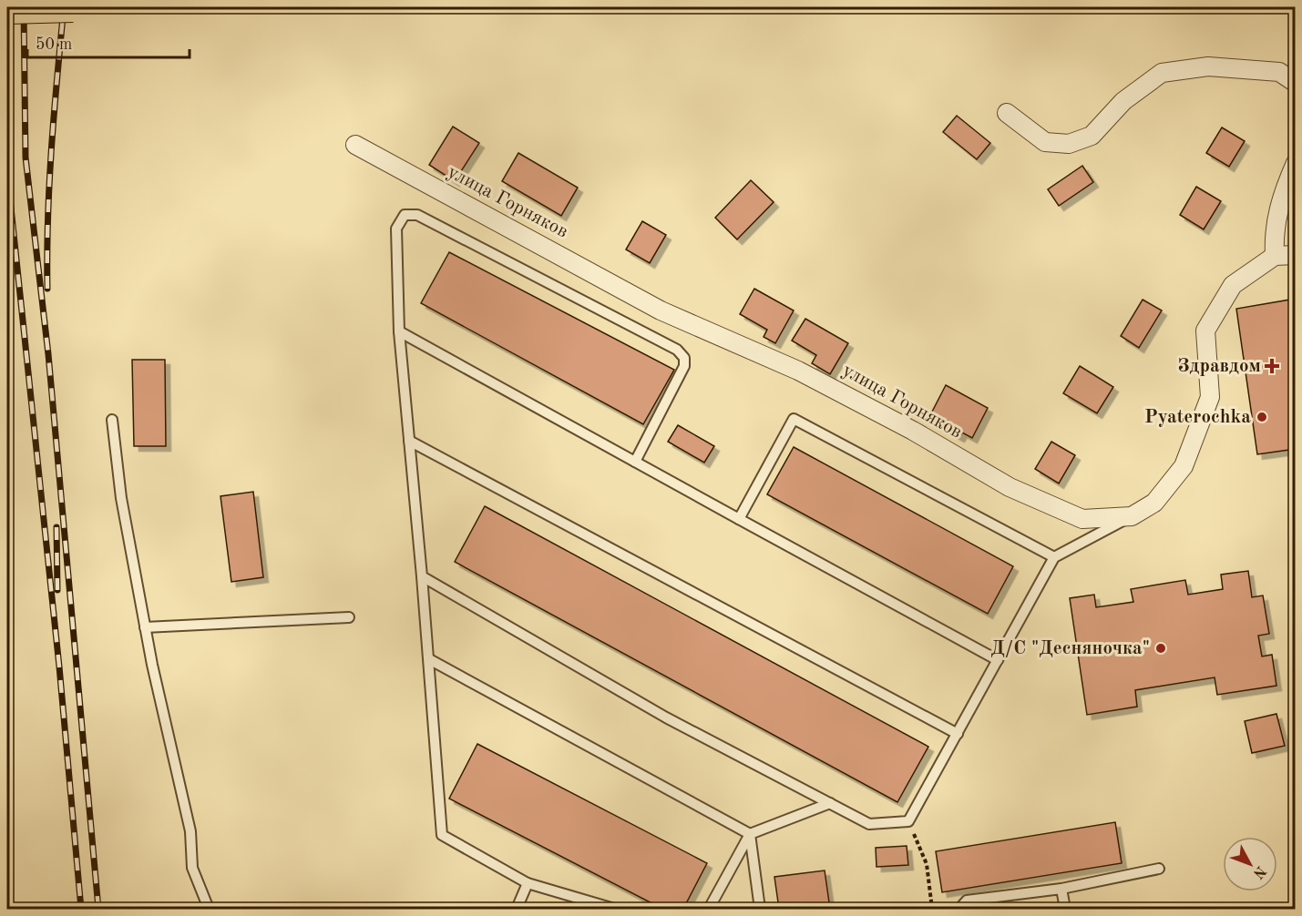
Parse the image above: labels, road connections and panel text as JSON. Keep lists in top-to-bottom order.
{
  "streets": {
    "street": ["улица Горняков"]
  },
  "places": {
    "health": ["Здравдом"],
    "other": ["Pyaterochka", "Д/С \"Десняночка\""]
  },
  "scale_bar": "50 m",
  "north": "bottom right"
}
